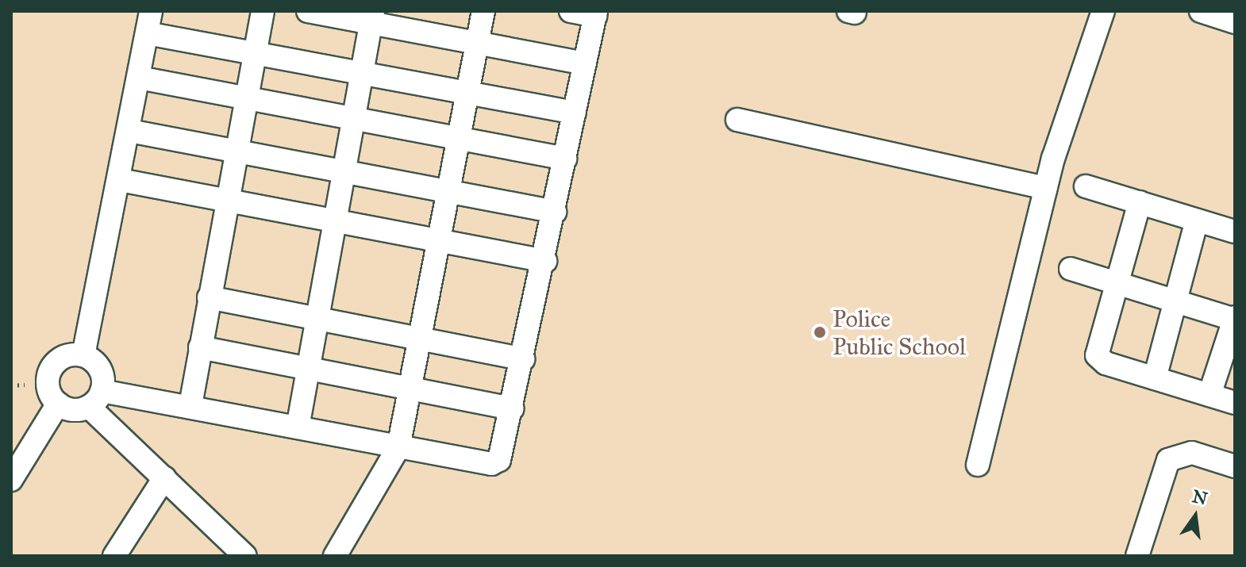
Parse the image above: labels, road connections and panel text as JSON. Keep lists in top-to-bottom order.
{
  "places": ["Police Public School"],
  "north": "top"
}
